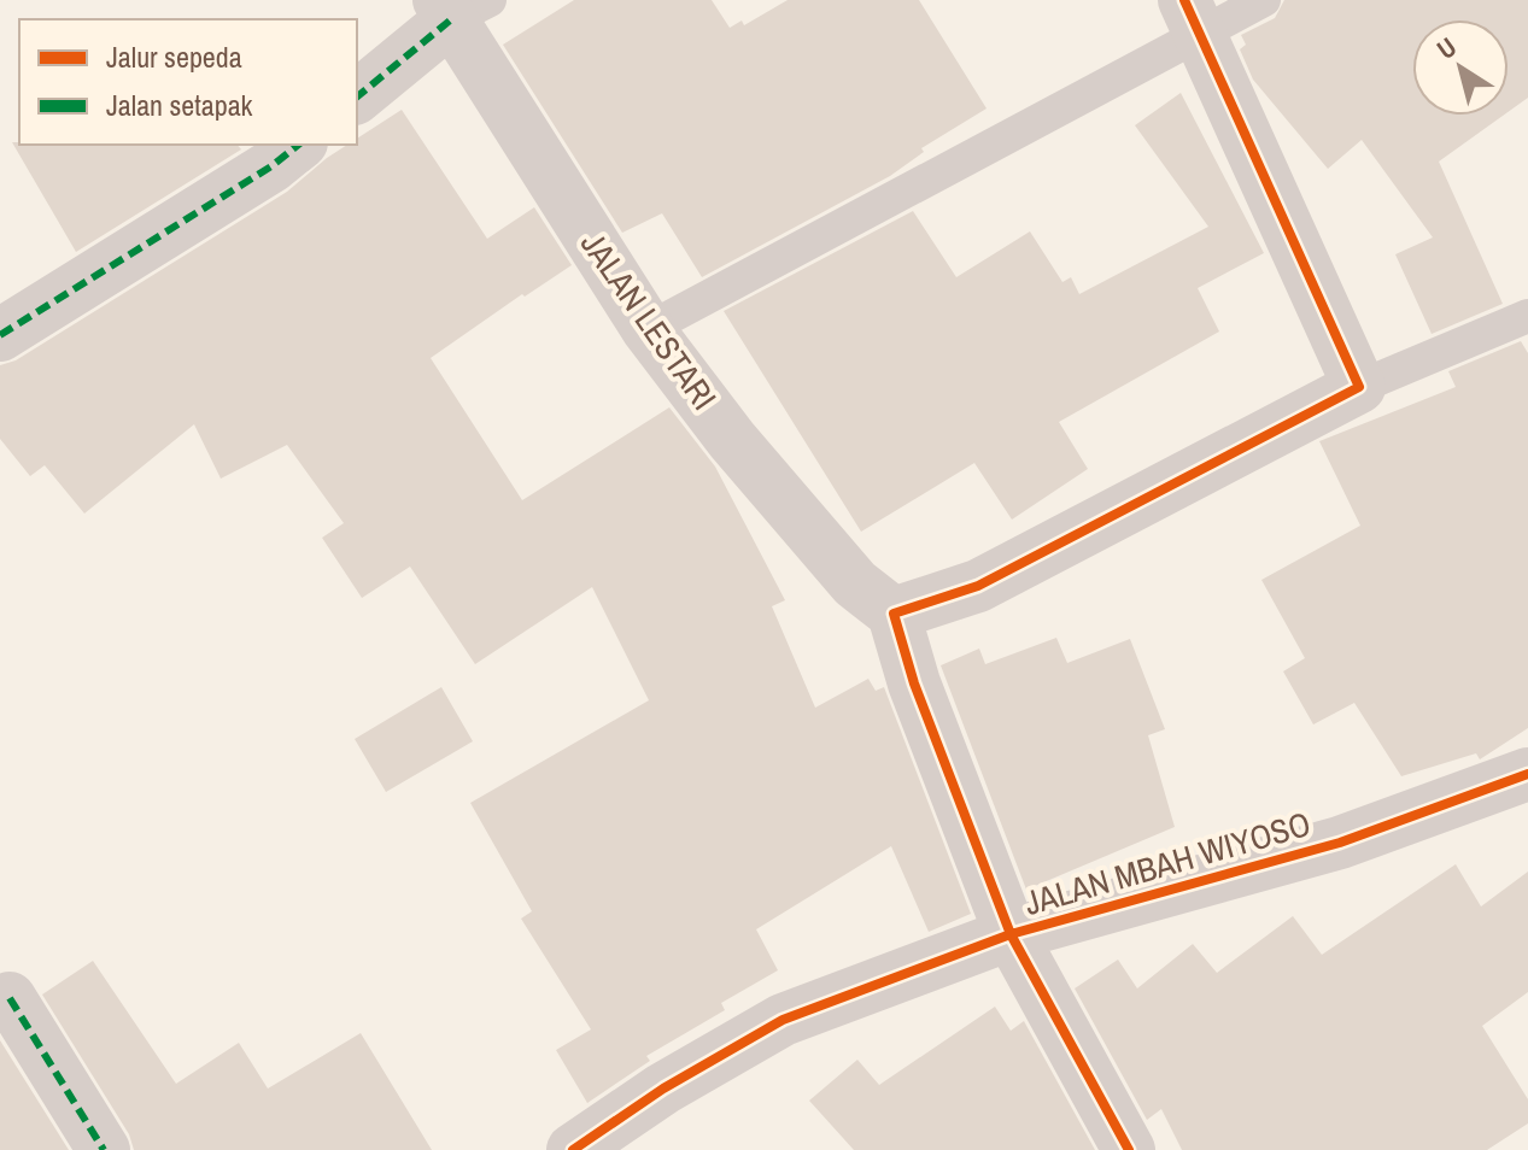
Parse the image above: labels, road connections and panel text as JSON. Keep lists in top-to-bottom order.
{
  "streets": {
    "street": ["JALAN LESTARI", "JALAN MBAH WIYOSO"]
  },
  "legend": ["Jalur sepeda", "Jalan setapak"],
  "north": "top left"
}
